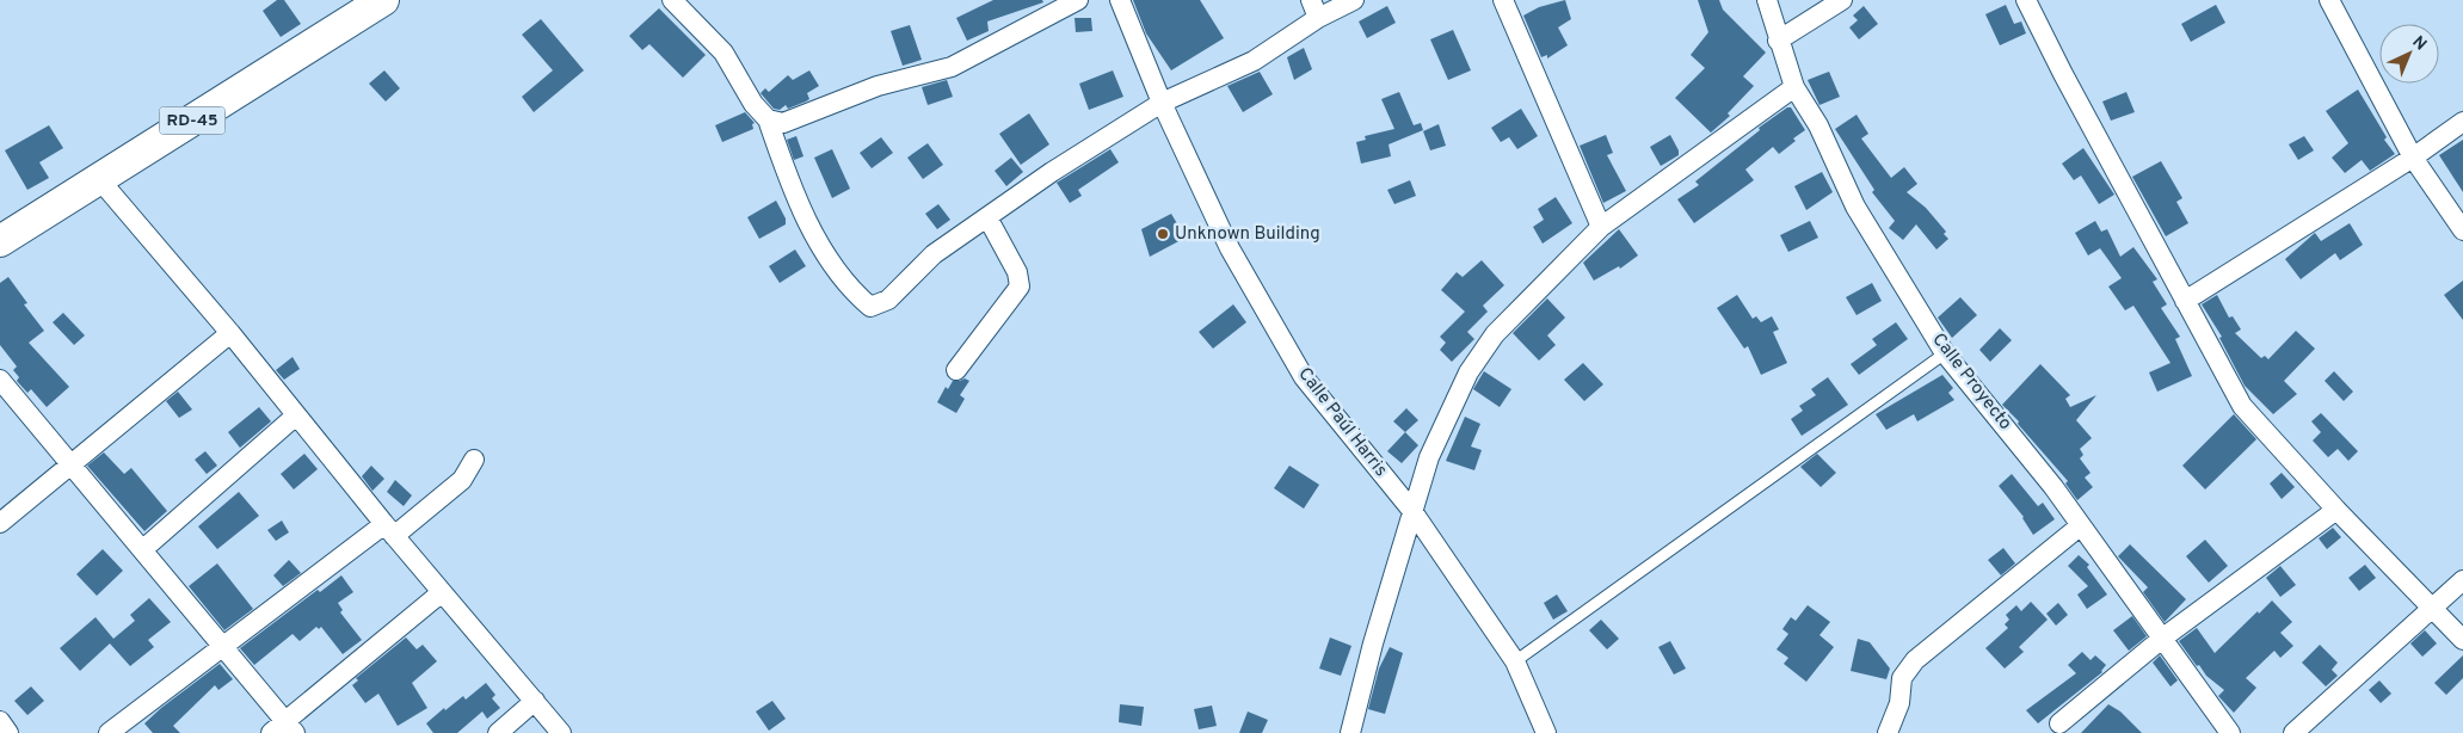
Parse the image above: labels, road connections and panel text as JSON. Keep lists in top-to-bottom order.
{
  "streets": {
    "main road": ["RD-45"],
    "street": ["Calle Proyecto", "Calle Paúl Harris"]
  },
  "places": ["Unknown Building"],
  "north": "top right"
}
